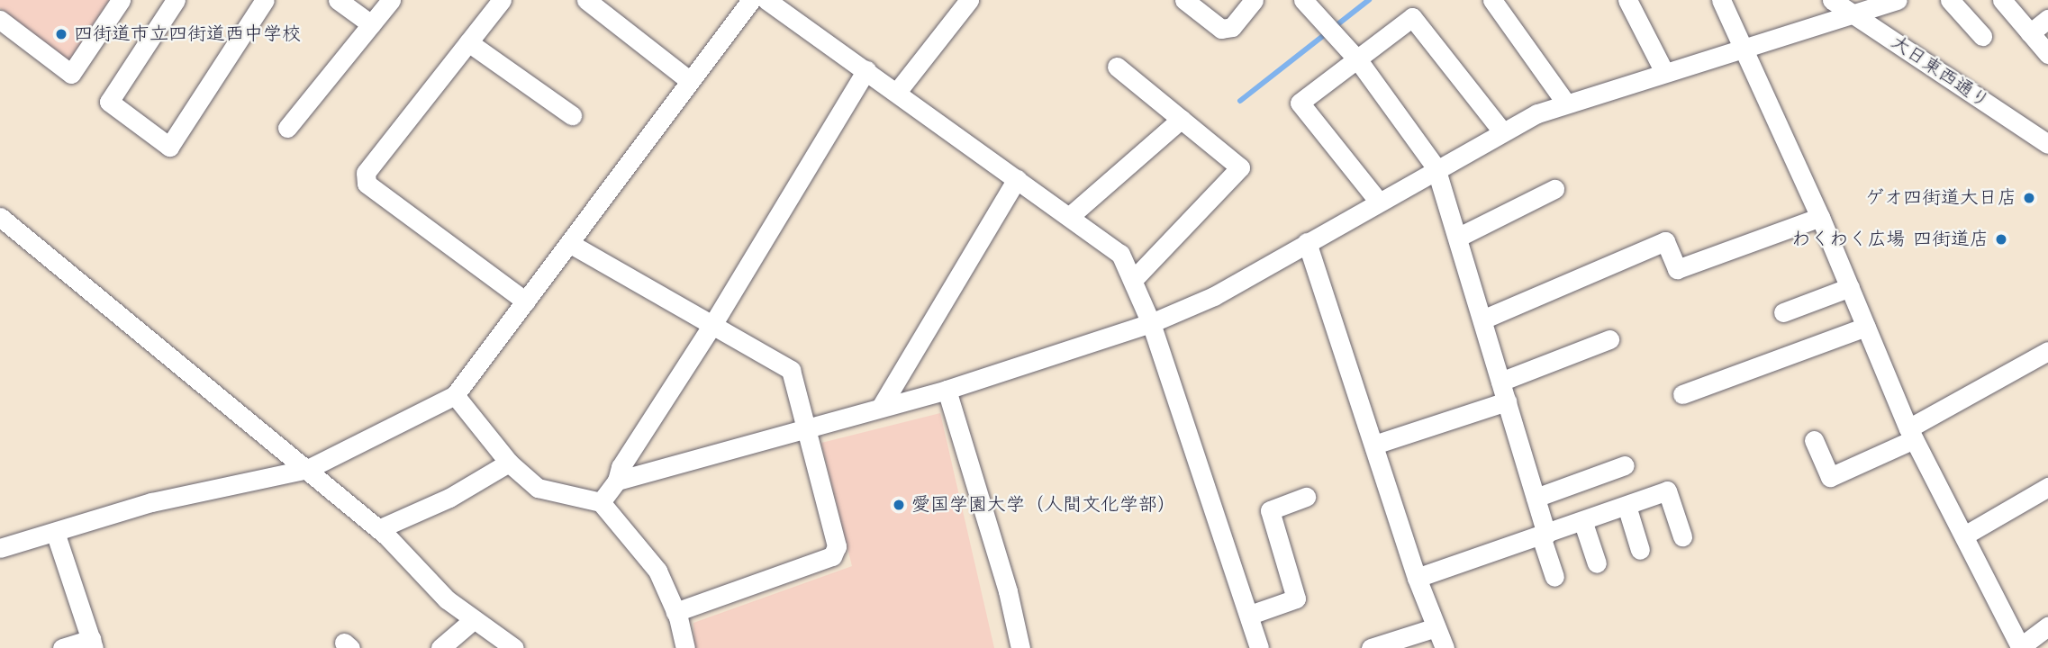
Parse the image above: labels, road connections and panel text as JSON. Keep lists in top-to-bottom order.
{
  "streets": {
    "street": ["大日東西通り"]
  },
  "places": [
    "四街道市立四街道西中学校",
    "ゲオ四街道大日店",
    "わくわく広場 四街道店",
    "愛国学園大学（人間文化学部）"
  ]
}
